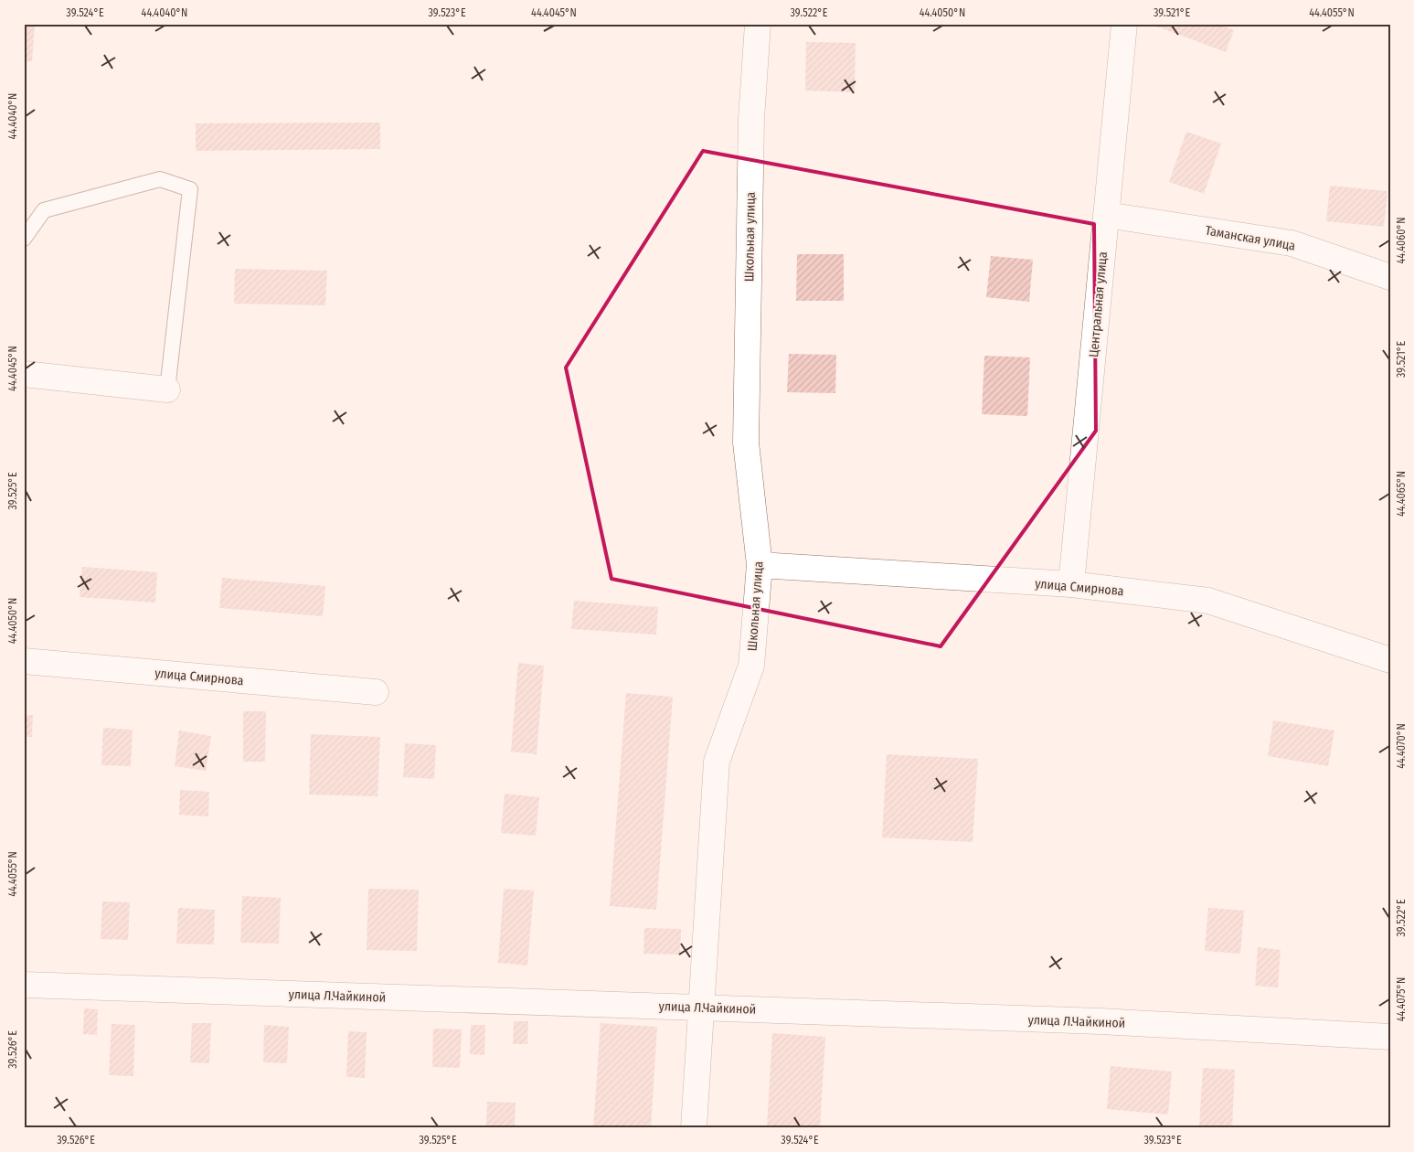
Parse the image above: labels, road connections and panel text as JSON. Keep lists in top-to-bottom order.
{
  "streets": {
    "street": [
      "Школьная улица",
      "Таманская улица",
      "Центральная улица",
      "улица Смирнова",
      "улица Л.Чайкиной"
    ]
  },
  "crossings": [
    ["Школьная улица", "улица Смирнова"],
    ["Школьная улица", "улица Л.Чайкиной"],
    ["Таманская улица", "Центральная улица"],
    ["Центральная улица", "улица Смирнова"]
  ],
  "coordinates": [
    "39.524°E",
    "44.4040°N",
    "39.523°E",
    "44.4045°N",
    "39.522°E",
    "44.4050°N",
    "39.521°E",
    "44.4055°N",
    "44.4060°N",
    "39.525°E",
    "44.4065°N",
    "44.4070°N",
    "44.4075°N",
    "39.526°E"
  ]
}
